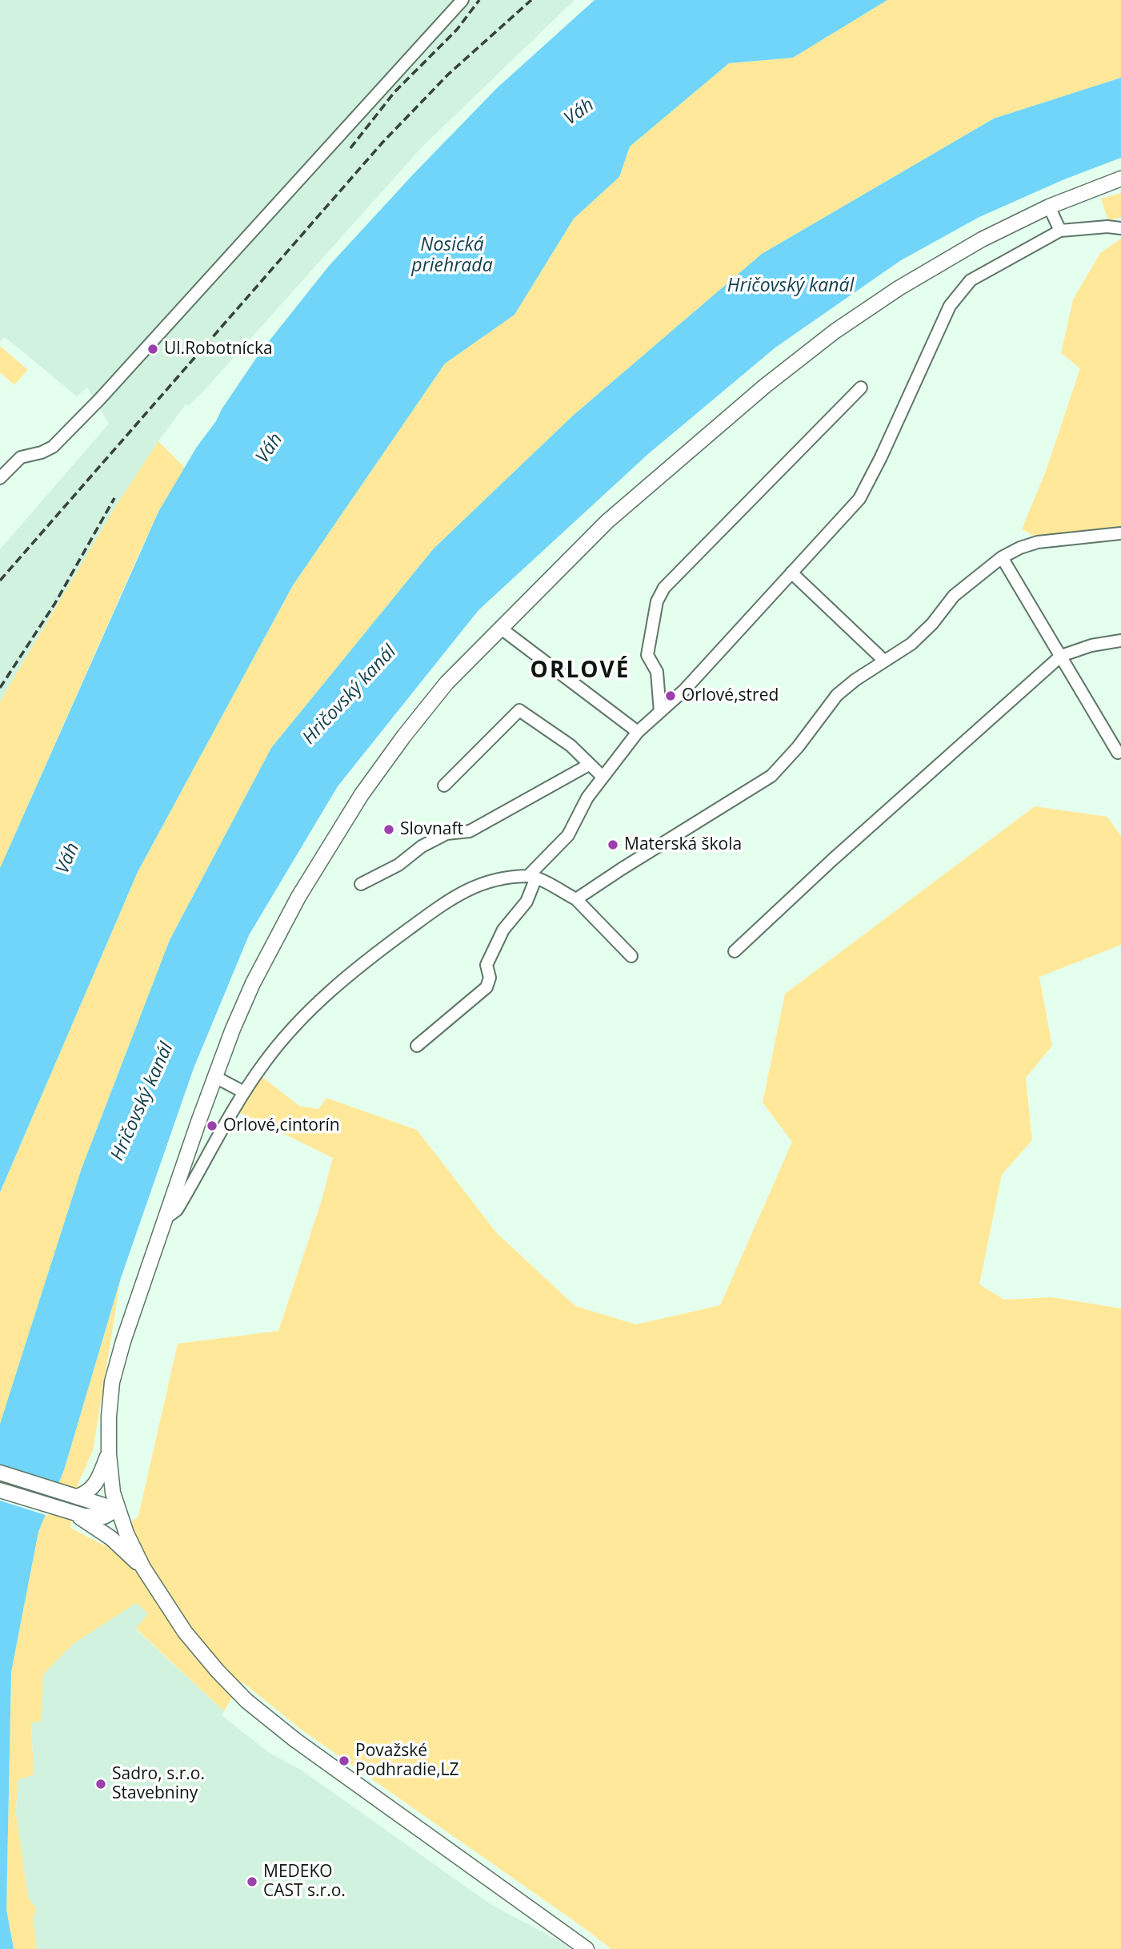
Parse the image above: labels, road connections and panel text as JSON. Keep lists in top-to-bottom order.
{
  "districts": ["ORLOVÉ"],
  "water": ["Váh", "Nosická priehrada", "Hričovský kanál"],
  "places": [
    "Ul.Robotnícka",
    "Orlové,stred",
    "Slovnaft",
    "Materská škola",
    "Orlové,cintorín",
    "Považské Podhradie,LZ",
    "Sadro, s.r.o. Stavebniny",
    "MEDEKO CAST s.r.o."
  ]
}
